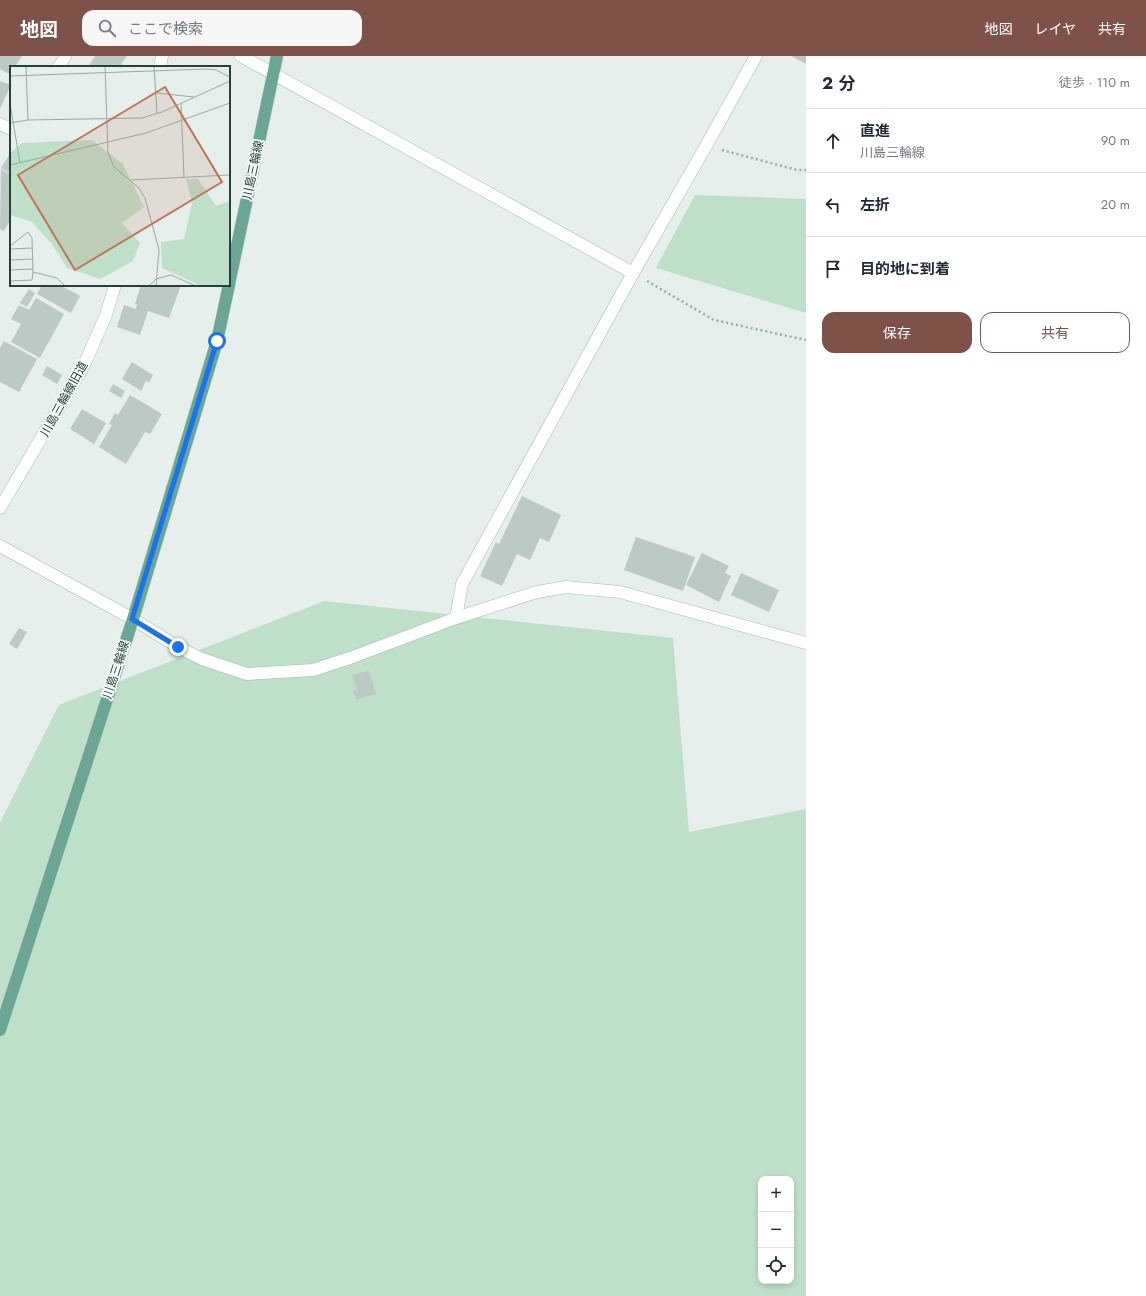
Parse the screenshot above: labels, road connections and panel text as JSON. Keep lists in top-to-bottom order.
{
  "streets": {
    "main road": ["川島三輪線"],
    "street": ["川島三輪線旧道"]
  },
  "page": {
    "header": "地図",
    "search": "ここで検索",
    "nav": ["地図", "レイヤ", "共有"],
    "heading": ["2 分", "徒歩 · 110 m"],
    "list": [
      ["直進", "川島三輪線", "90 m"],
      ["左折", "20 m"],
      "目的地に到着"
    ],
    "buttons": ["保存", "共有"],
    "map_buttons": ["+", "−"]
  }
}
